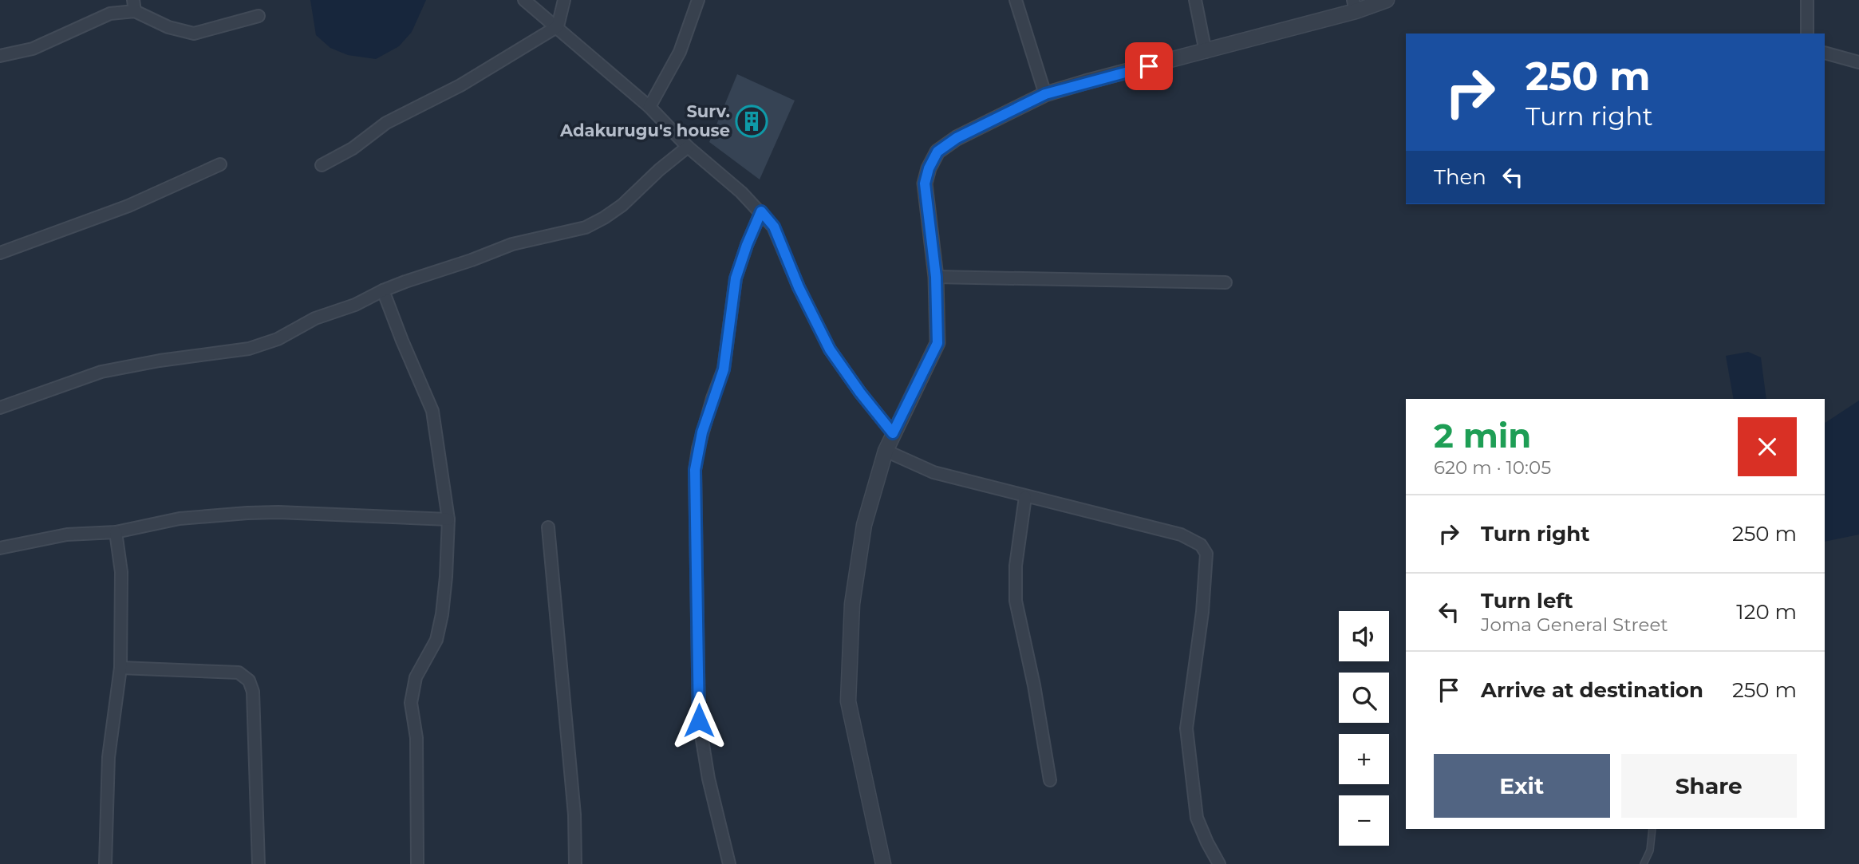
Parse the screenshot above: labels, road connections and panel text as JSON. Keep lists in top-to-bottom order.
{
  "places": {
    "building": ["Surv. Adakurugu's house"]
  },
  "page": {
    "turn": ["250 m", "Turn right"],
    "then": "Then",
    "heading": ["2 min", "620 m · 10:05"],
    "list": [
      {
        "name": "Turn right",
        "value": "250 m"
      },
      {
        "name": "Turn left",
        "note": "Joma General Street",
        "value": "120 m"
      },
      {
        "name": "Arrive at destination",
        "value": "250 m"
      }
    ],
    "map_buttons": ["+", "−"],
    "buttons": ["Exit", "Share"]
  }
}
